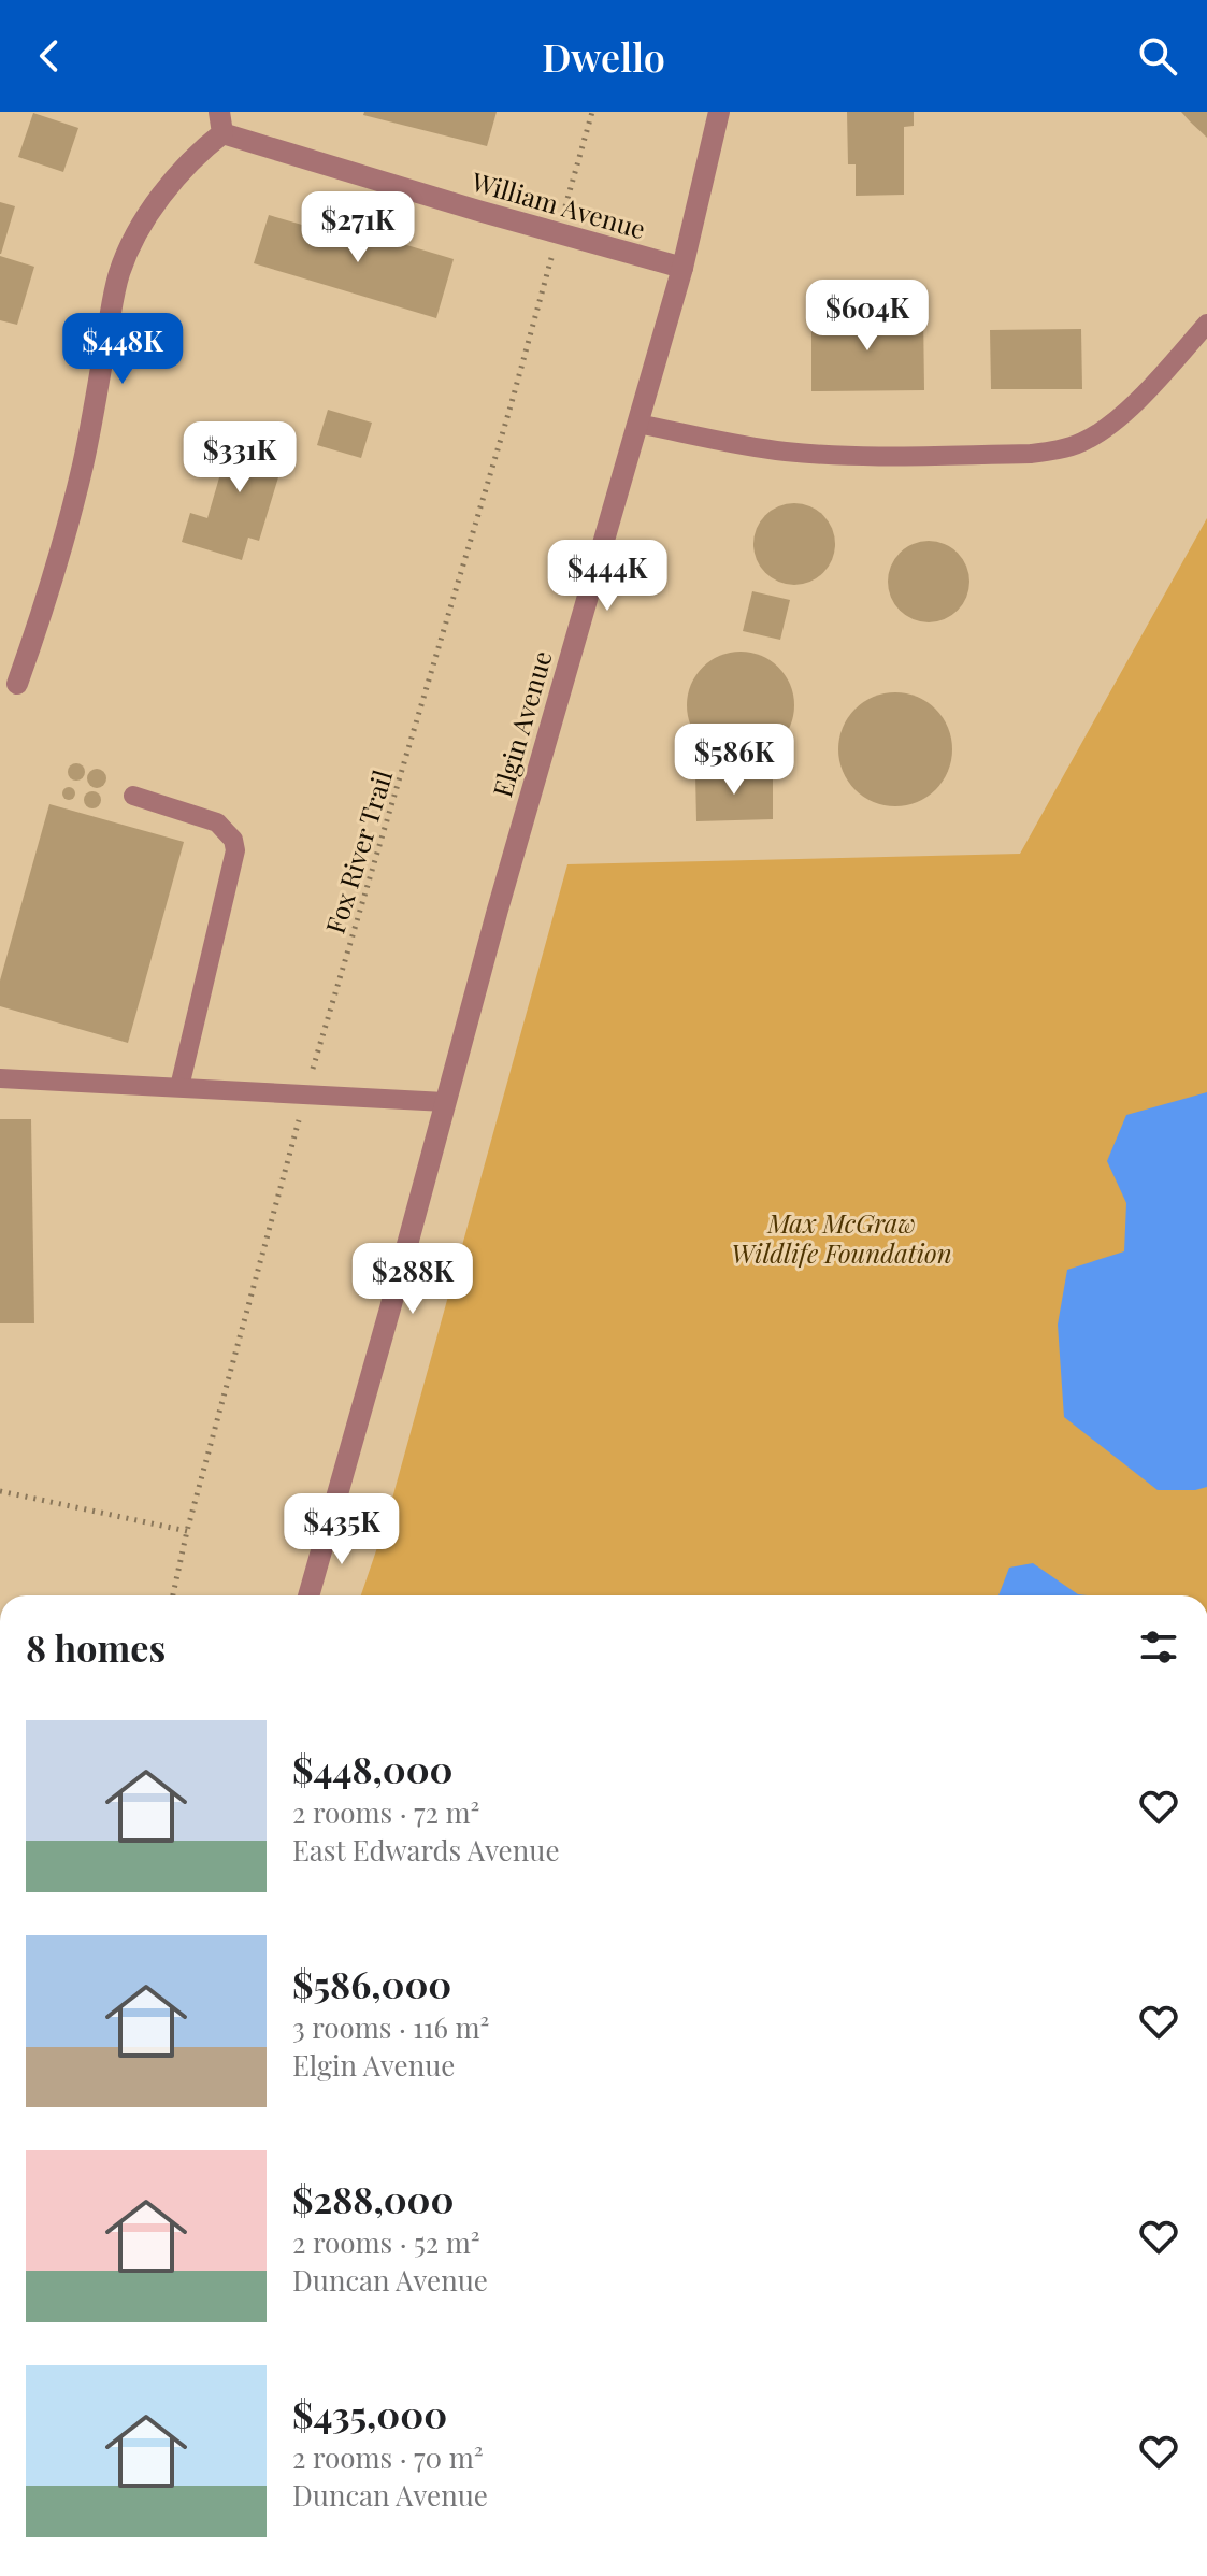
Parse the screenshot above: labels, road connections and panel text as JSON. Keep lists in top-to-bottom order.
{
  "streets": {
    "street": ["William Avenue", "Elgin Avenue"],
    "path": ["Fox River Trail"]
  },
  "crossings": [
    ["William Avenue", "Elgin Avenue"],
    ["William Avenue", "Fox River Trail"]
  ],
  "parks": ["Max McGraw Wildlife Foundation"],
  "page": {
    "header": "Dwello",
    "price": [
      "$271K",
      "$604K",
      "$448K",
      "$331K",
      "$444K",
      "$586K",
      "$288K",
      "$435K"
    ],
    "heading": "8 homes",
    "list": [
      {
        "name": "$448,000",
        "note": "2 rooms · 72 m² · East Edwards Avenue"
      },
      {
        "name": "$586,000",
        "note": "3 rooms · 116 m² · Elgin Avenue"
      },
      {
        "name": "$288,000",
        "note": "2 rooms · 52 m² · Duncan Avenue"
      },
      {
        "name": "$435,000",
        "note": "2 rooms · 70 m² · Duncan Avenue"
      }
    ]
  }
}
